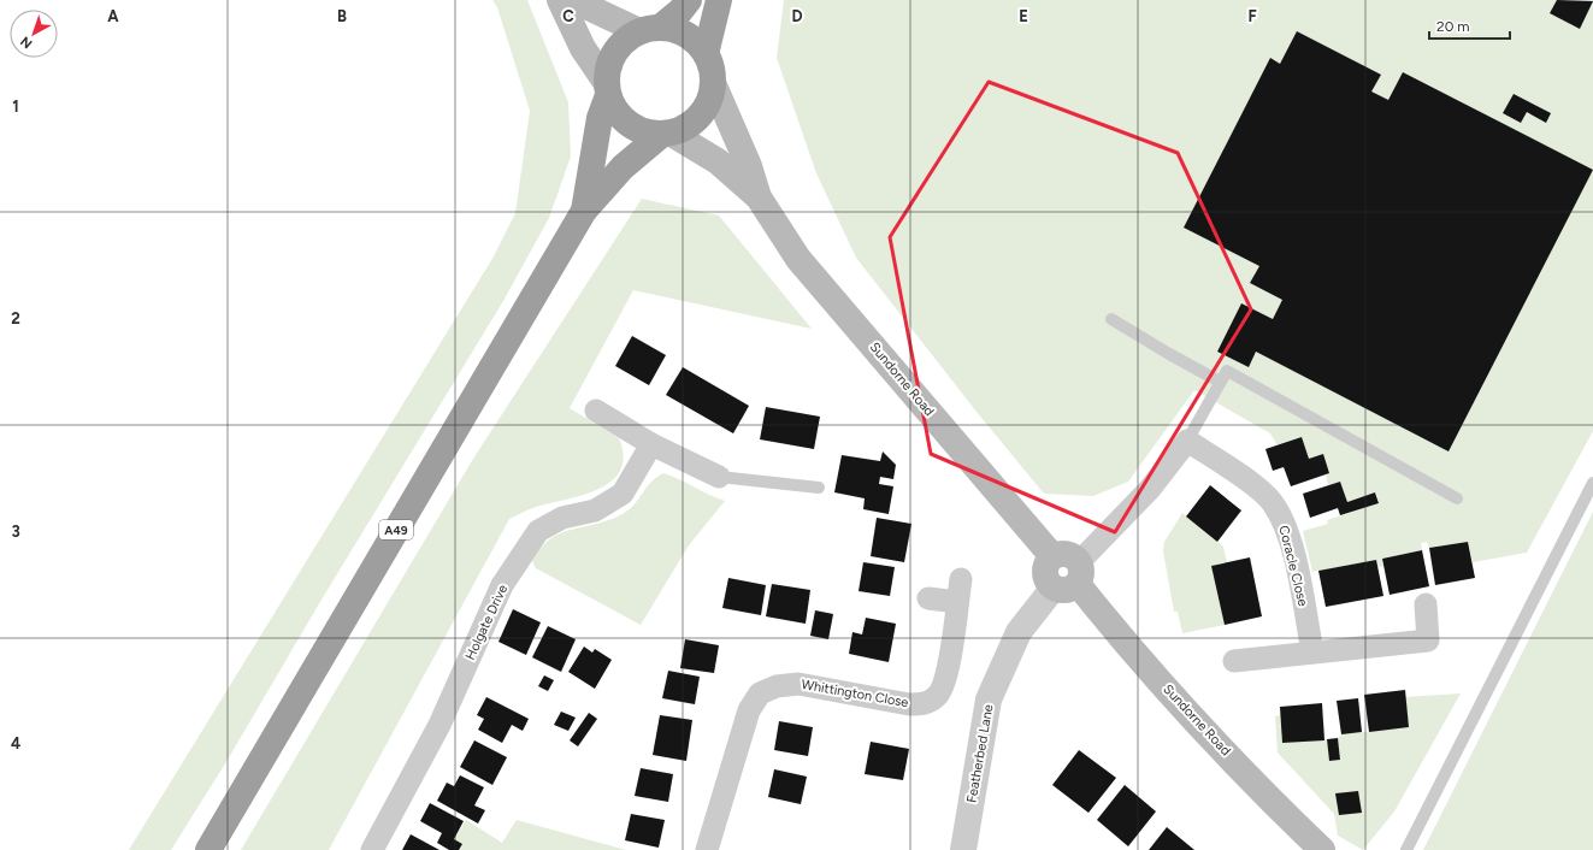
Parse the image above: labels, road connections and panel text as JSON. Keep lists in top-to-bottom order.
{
  "streets": {
    "highway": ["A49"],
    "main road": ["Sundorne Road"],
    "street": [
      "Coracle Close",
      "Holgate Drive",
      "Whittington Close",
      "Featherbed Lane"
    ]
  },
  "crossings": [
    ["Sundorne Road", "A49"],
    ["Sundorne Road", "Featherbed Lane"]
  ],
  "scale_bar": "20 m",
  "north": "bottom left",
  "grid": {
    "columns": [
      "A",
      "B",
      "C",
      "D",
      "E",
      "F"
    ],
    "rows": [
      "1",
      "2",
      "3",
      "4"
    ]
  }
}
